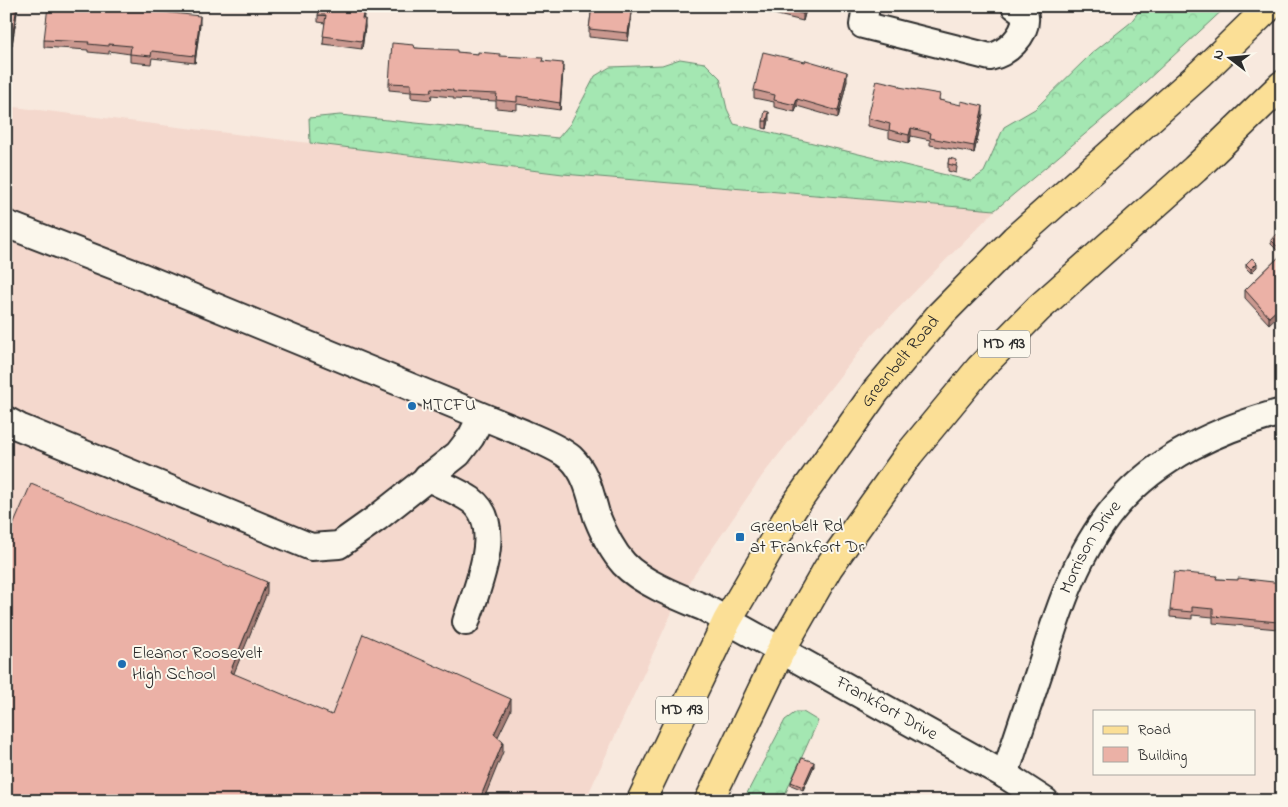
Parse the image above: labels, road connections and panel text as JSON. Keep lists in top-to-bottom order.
{
  "streets": {
    "main road": ["MD 193", "Greenbelt Road"],
    "street": ["Morrison Drive", "Frankfort Drive"]
  },
  "crossings": [
    ["MD 193", "Frankfort Drive"],
    ["Greenbelt Road", "Frankfort Drive"],
    ["Morrison Drive", "Frankfort Drive"]
  ],
  "places": {
    "other": ["MTCFU", "Eleanor Roosevelt High School"],
    "transit": ["Greenbelt Rd at Frankfort Dr"]
  },
  "legend": ["Road", "Building"],
  "north": "left"
}
